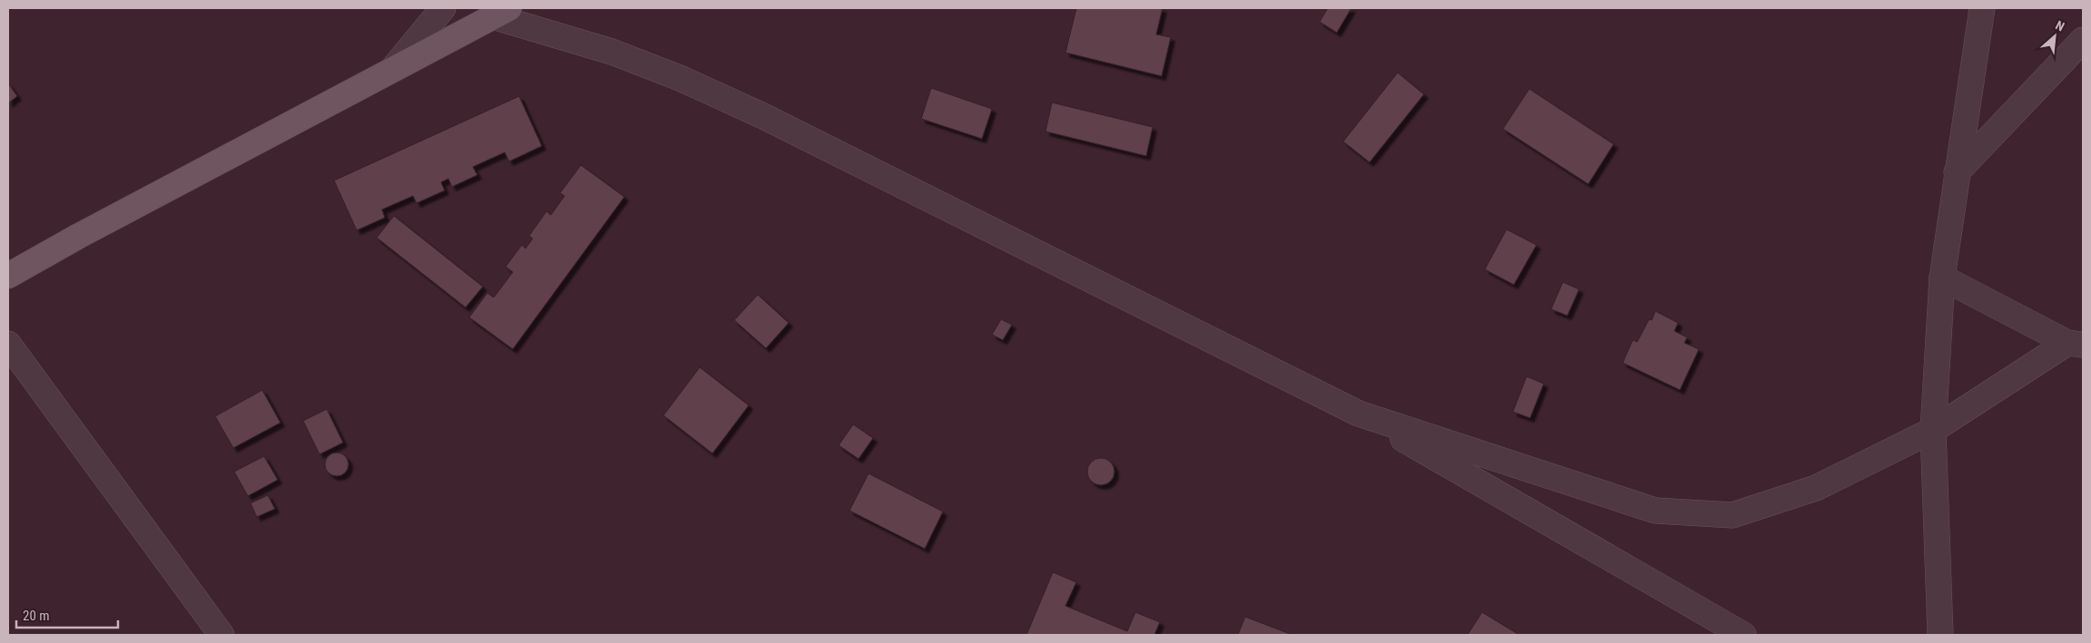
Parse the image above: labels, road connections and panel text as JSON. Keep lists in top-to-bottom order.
{
  "scale_bar": "20 m",
  "north": "top right"
}
